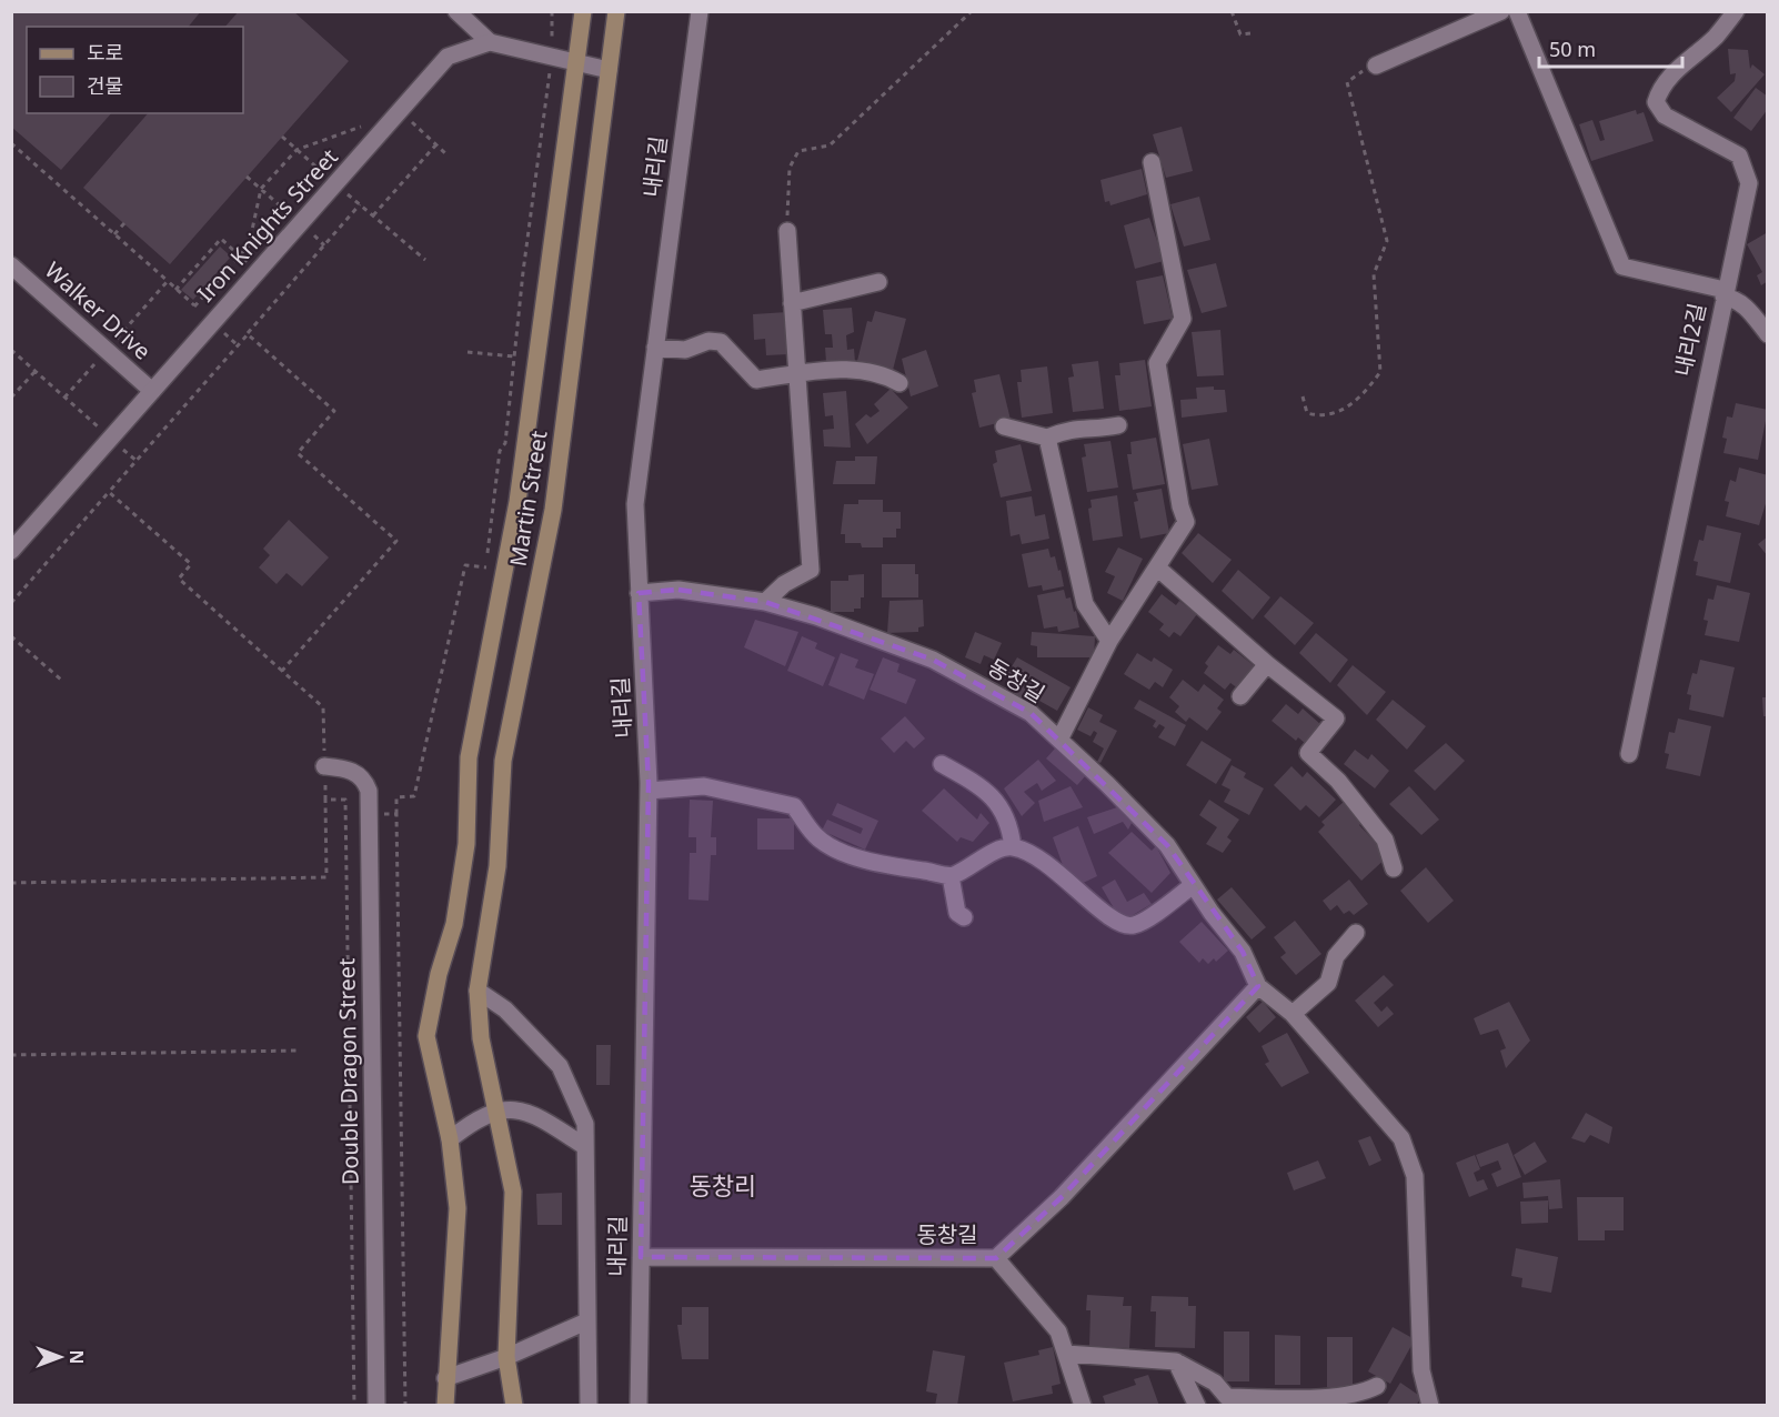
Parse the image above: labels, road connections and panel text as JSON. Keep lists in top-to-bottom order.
{
  "streets": {
    "main road": ["Martin Street"],
    "street": [
      "내리길",
      "Iron Knights Street",
      "Walker Drive",
      "내리2길",
      "동창길",
      "Double Dragon Street"
    ]
  },
  "crossings": [
    ["내리길", "동창길"],
    ["Iron Knights Street", "Walker Drive"]
  ],
  "districts": ["동창리"],
  "legend": ["도로", "건물"],
  "scale_bar": "50 m",
  "north": "right"
}
